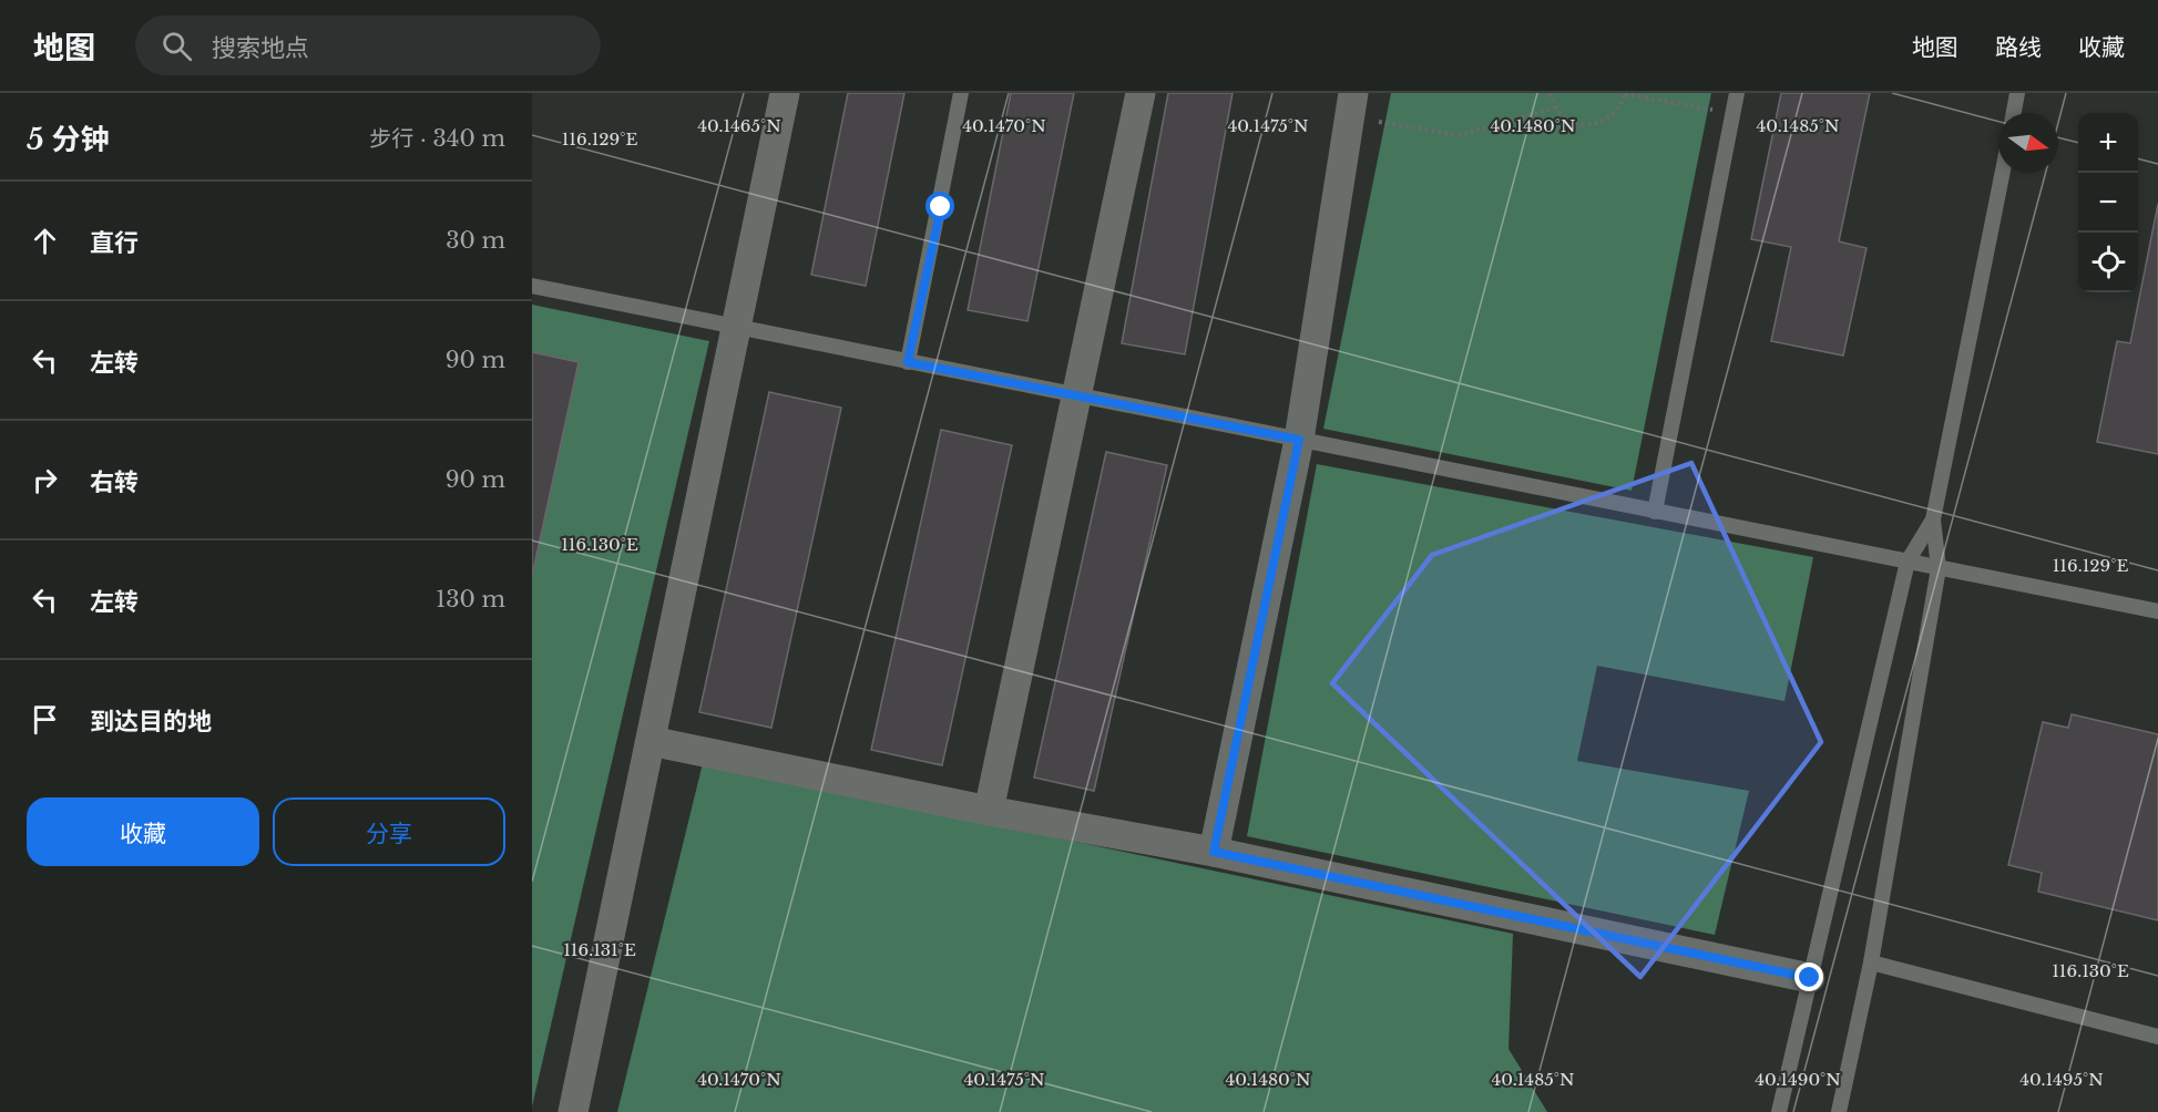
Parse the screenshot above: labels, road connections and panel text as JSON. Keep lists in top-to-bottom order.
{
  "north": "right",
  "page": {
    "header": "地图",
    "search": "搜索地点",
    "nav": ["地图", "路线", "收藏"],
    "heading": ["5 分钟", "步行 · 340 m"],
    "map_buttons": ["+", "−"],
    "list": [
      ["直行", "30 m"],
      ["左转", "90 m"],
      ["右转", "90 m"],
      ["左转", "130 m"],
      "到达目的地"
    ],
    "buttons": ["收藏", "分享"]
  },
  "coordinates": [
    "40.1465°N",
    "40.1470°N",
    "40.1475°N",
    "40.1480°N",
    "40.1485°N",
    "116.129°E",
    "116.130°E",
    "116.131°E",
    "40.1490°N",
    "40.1495°N"
  ]
}
